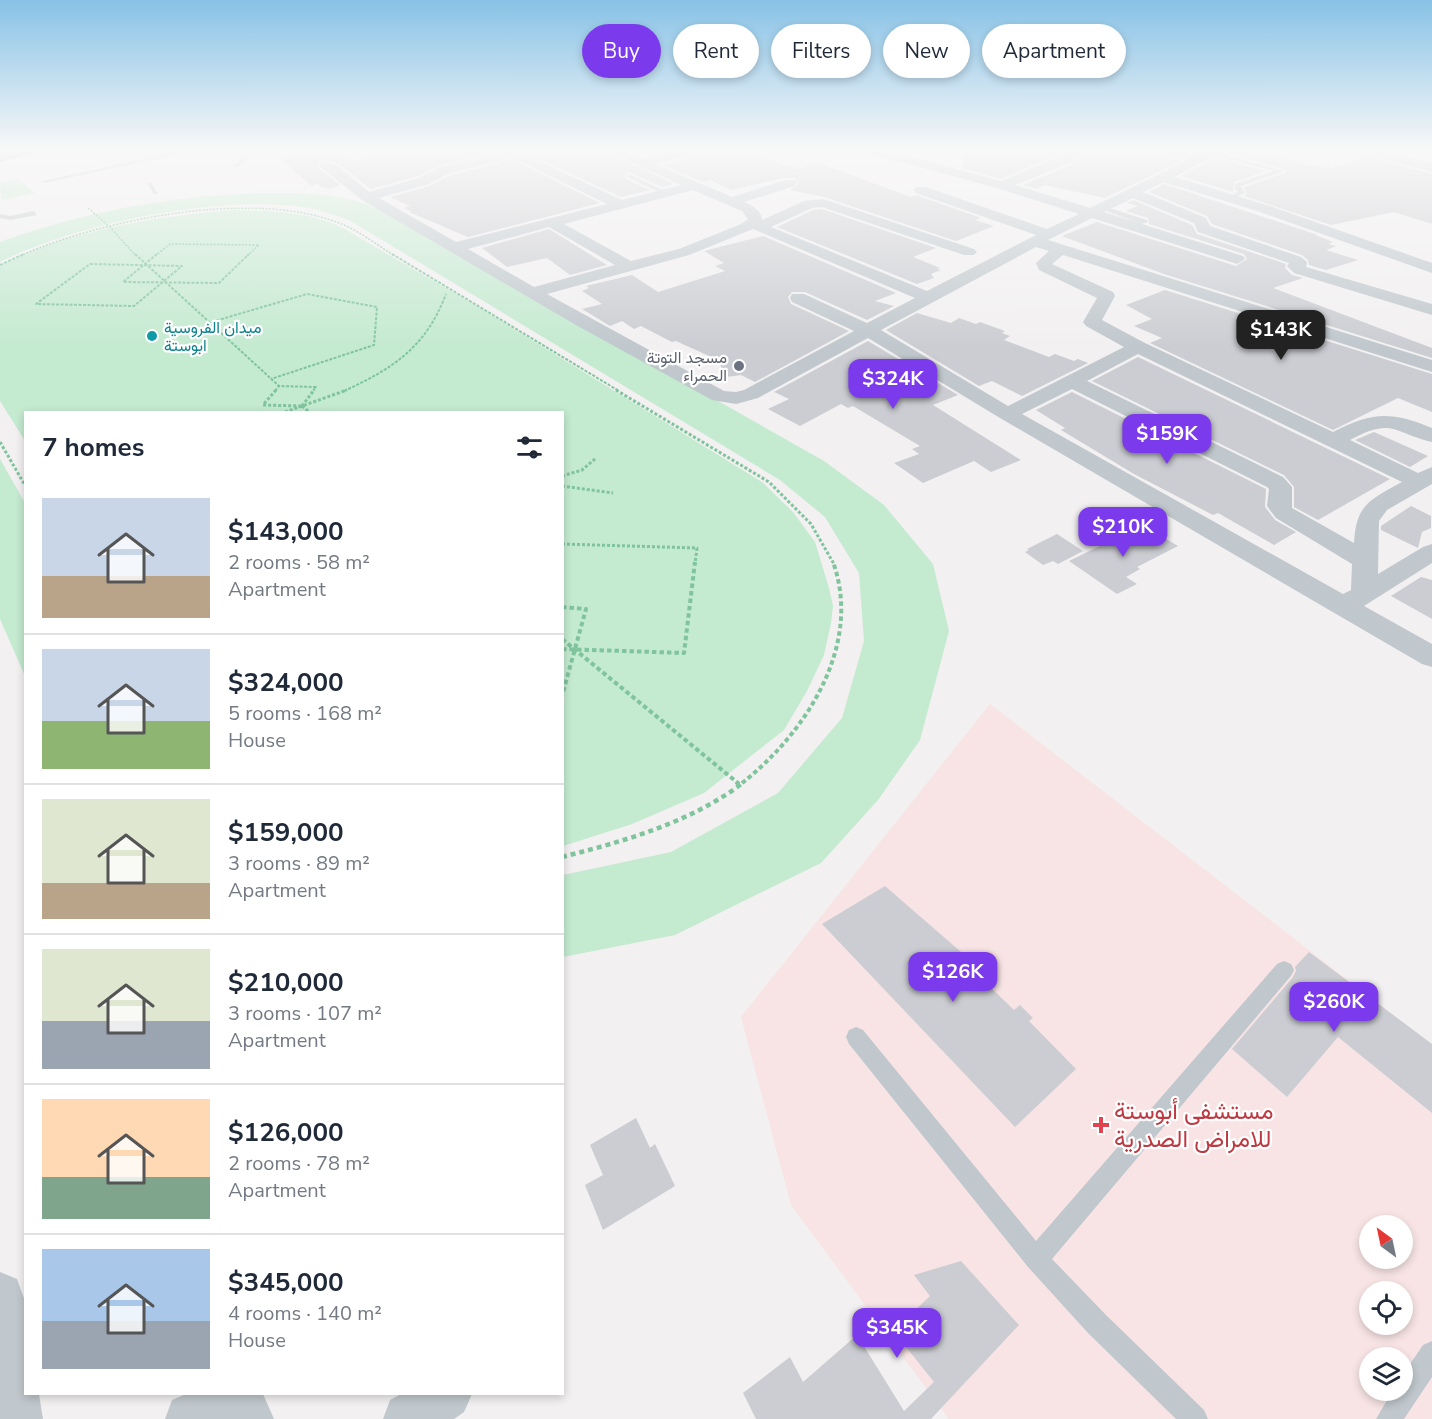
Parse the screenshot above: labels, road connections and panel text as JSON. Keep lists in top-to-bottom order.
{
  "places": {
    "other": ["ميدان الفروسية ابوستة", "مسجد التوتة الحمراء"],
    "health": ["مستشفى أبوستة للامراض الصدرية"]
  },
  "north": "top left",
  "page": {
    "chip": [
      "Buy",
      "Rent",
      "Filters",
      "New",
      "Apartment"
    ],
    "price": [
      "$143K",
      "$324K",
      "$159K",
      "$210K",
      "$126K",
      "$260K",
      "$345K"
    ],
    "heading": "7 homes",
    "list": [
      {
        "name": "$143,000",
        "note": "2 rooms · 58 m² · Apartment"
      },
      {
        "name": "$324,000",
        "note": "5 rooms · 168 m² · House"
      },
      {
        "name": "$159,000",
        "note": "3 rooms · 89 m² · Apartment"
      },
      {
        "name": "$210,000",
        "note": "3 rooms · 107 m² · Apartment"
      },
      {
        "name": "$126,000",
        "note": "2 rooms · 78 m² · Apartment"
      },
      {
        "name": "$345,000",
        "note": "4 rooms · 140 m² · House"
      }
    ]
  }
}
